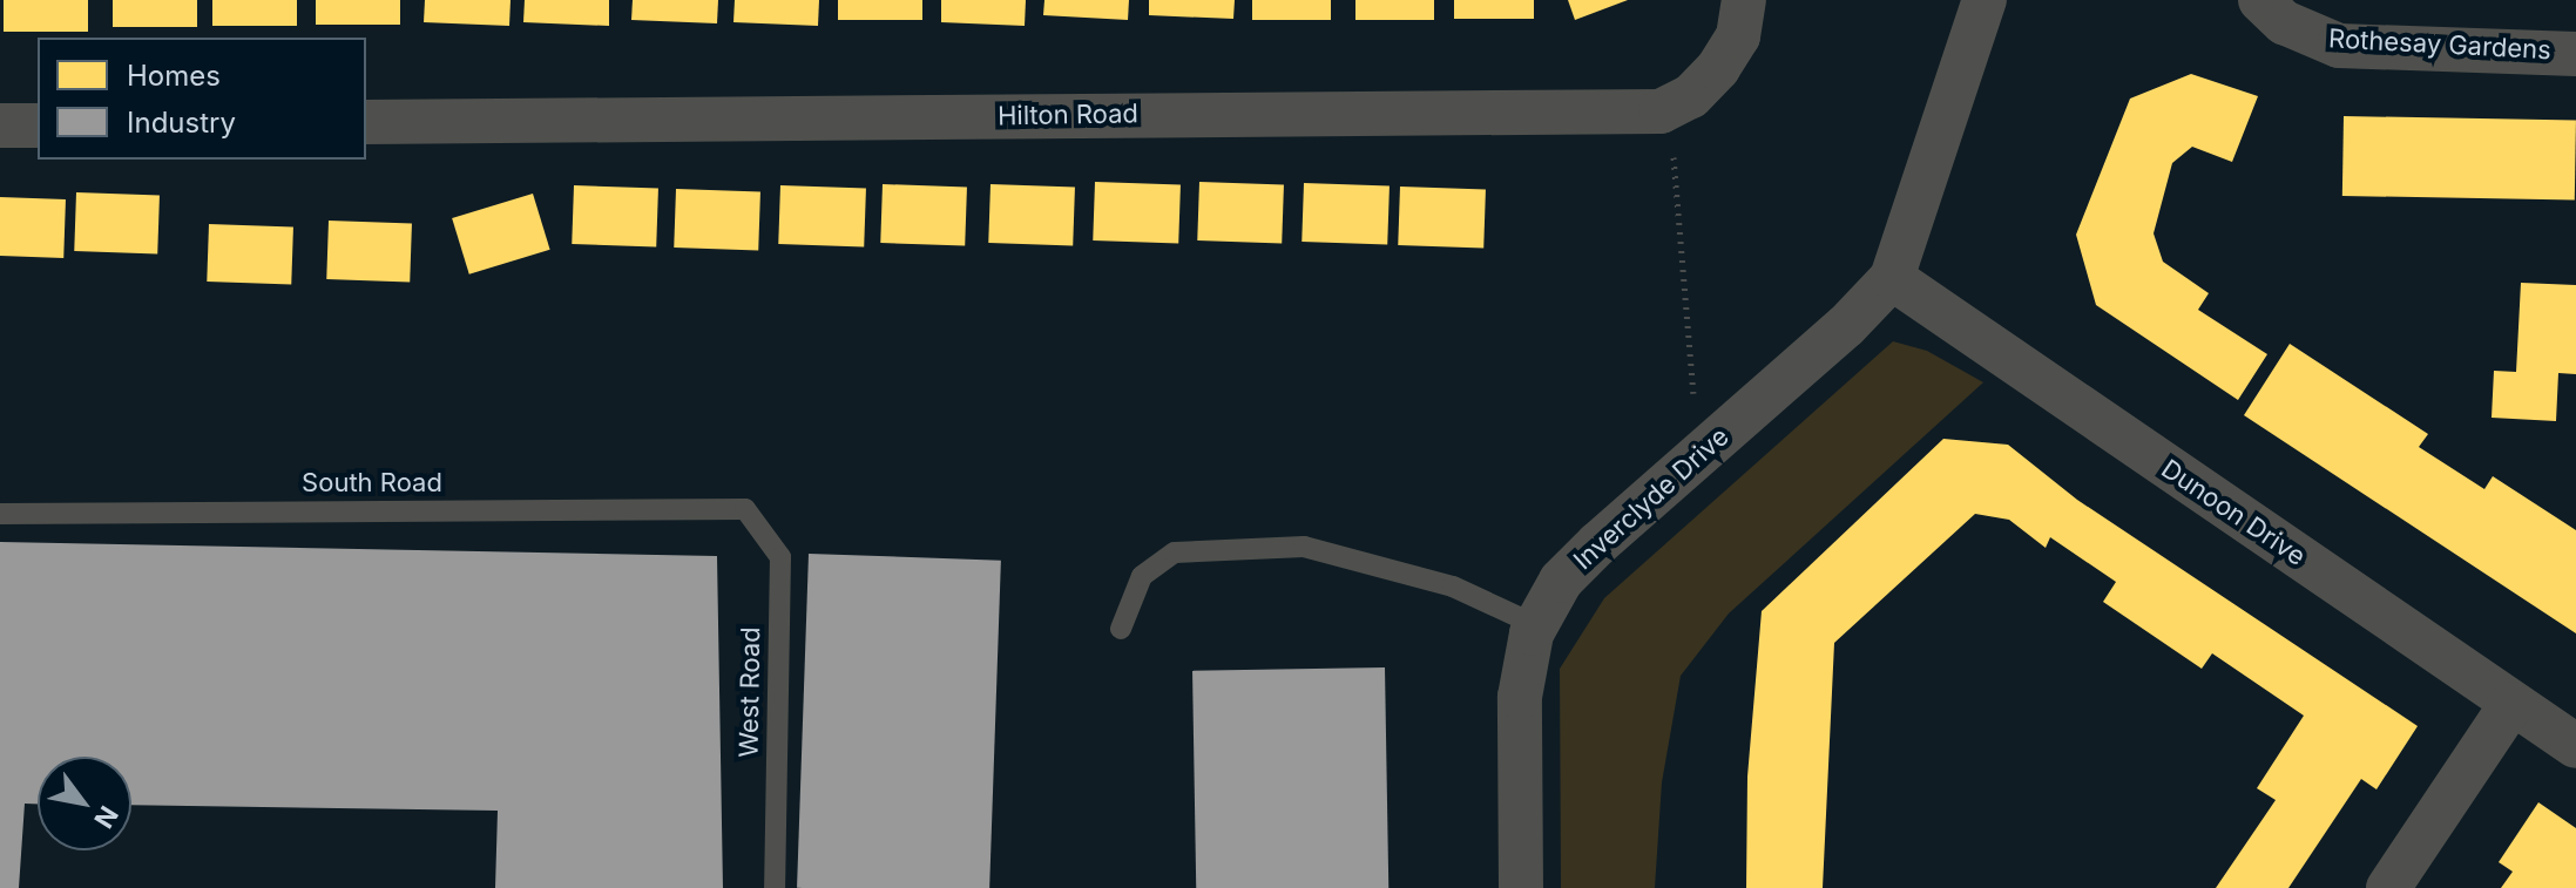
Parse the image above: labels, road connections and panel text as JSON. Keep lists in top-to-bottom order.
{
  "streets": {
    "street": [
      "Rothesay Gardens",
      "Hilton Road",
      "Inverclyde Drive",
      "Dunoon Drive"
    ],
    "lane": ["South Road", "West Road"]
  },
  "crossings": [
    ["South Road", "West Road"],
    ["Inverclyde Drive", "Dunoon Drive"]
  ],
  "legend": ["Homes", "Industry"],
  "north": "bottom right"
}
